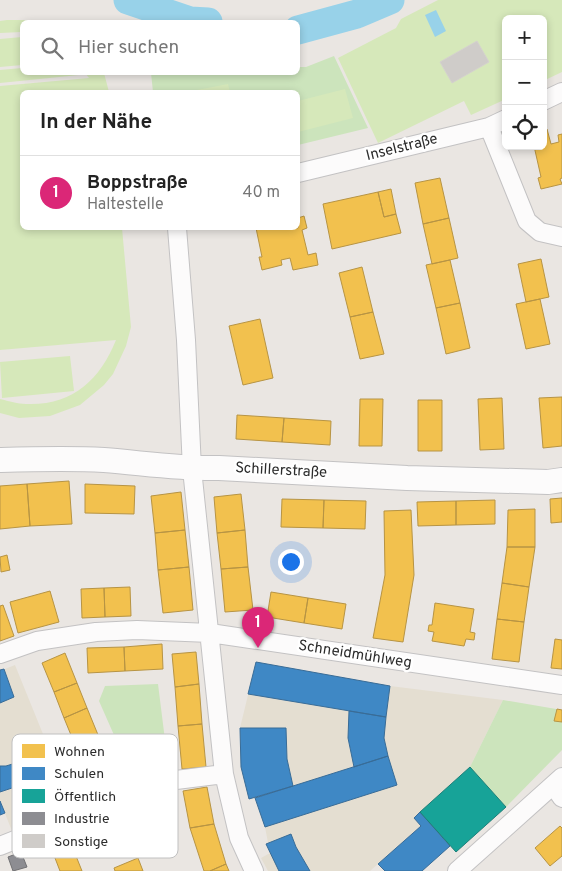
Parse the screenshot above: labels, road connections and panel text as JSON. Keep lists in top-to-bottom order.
{
  "streets": {
    "main road": ["Schillerstraße"],
    "street": ["Inselstraße", "Schneidmühlweg"]
  },
  "legend": [
    "Wohnen",
    "Schulen",
    "Öffentlich",
    "Industrie",
    "Sonstige"
  ],
  "page": {
    "map_buttons": ["+", "−"],
    "search": "Hier suchen",
    "heading": "In der Nähe",
    "list": [
      {
        "mark": "1",
        "name": "Boppstraße",
        "note": "Haltestelle",
        "value": "40 m"
      }
    ],
    "pins": "1"
  }
}
